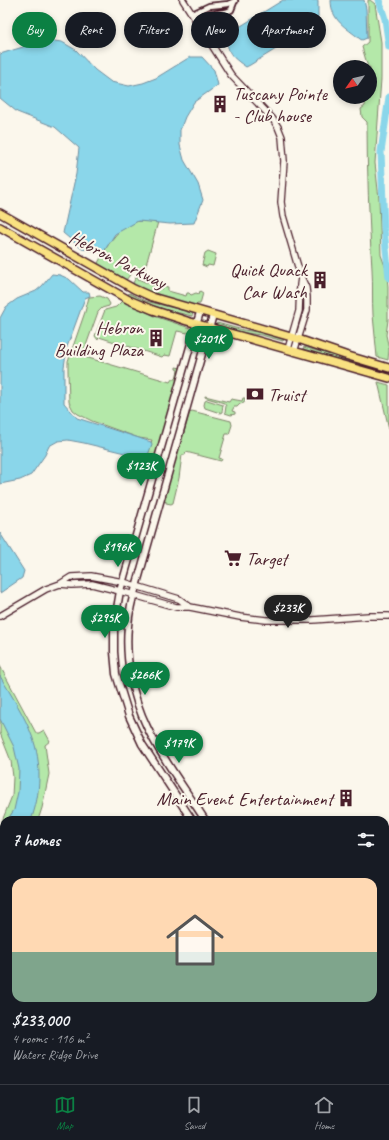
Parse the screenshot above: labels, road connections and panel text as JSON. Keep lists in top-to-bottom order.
{
  "streets": {
    "main road": ["Hebron Parkway"]
  },
  "places": {
    "building": [
      "Tuscany Pointe - Club house",
      "Quick Quack Car Wash",
      "Hebron Building Plaza",
      "Main Event Entertainment"
    ],
    "bank": ["Truist"],
    "supermarket": ["Target"]
  },
  "north": "bottom left",
  "page": {
    "chip": [
      "Buy",
      "Rent",
      "Filters",
      "New",
      "Apartment"
    ],
    "price": [
      "$201K",
      "$123K",
      "$196K",
      "$233K",
      "$295K",
      "$266K",
      "$179K"
    ],
    "heading": "7 homes",
    "list": [
      {
        "name": "$233,000",
        "note": "4 rooms · 116 m² · Waters Ridge Drive"
      }
    ],
    "tabs": ["Map", "Saved", "Home"]
  }
}
